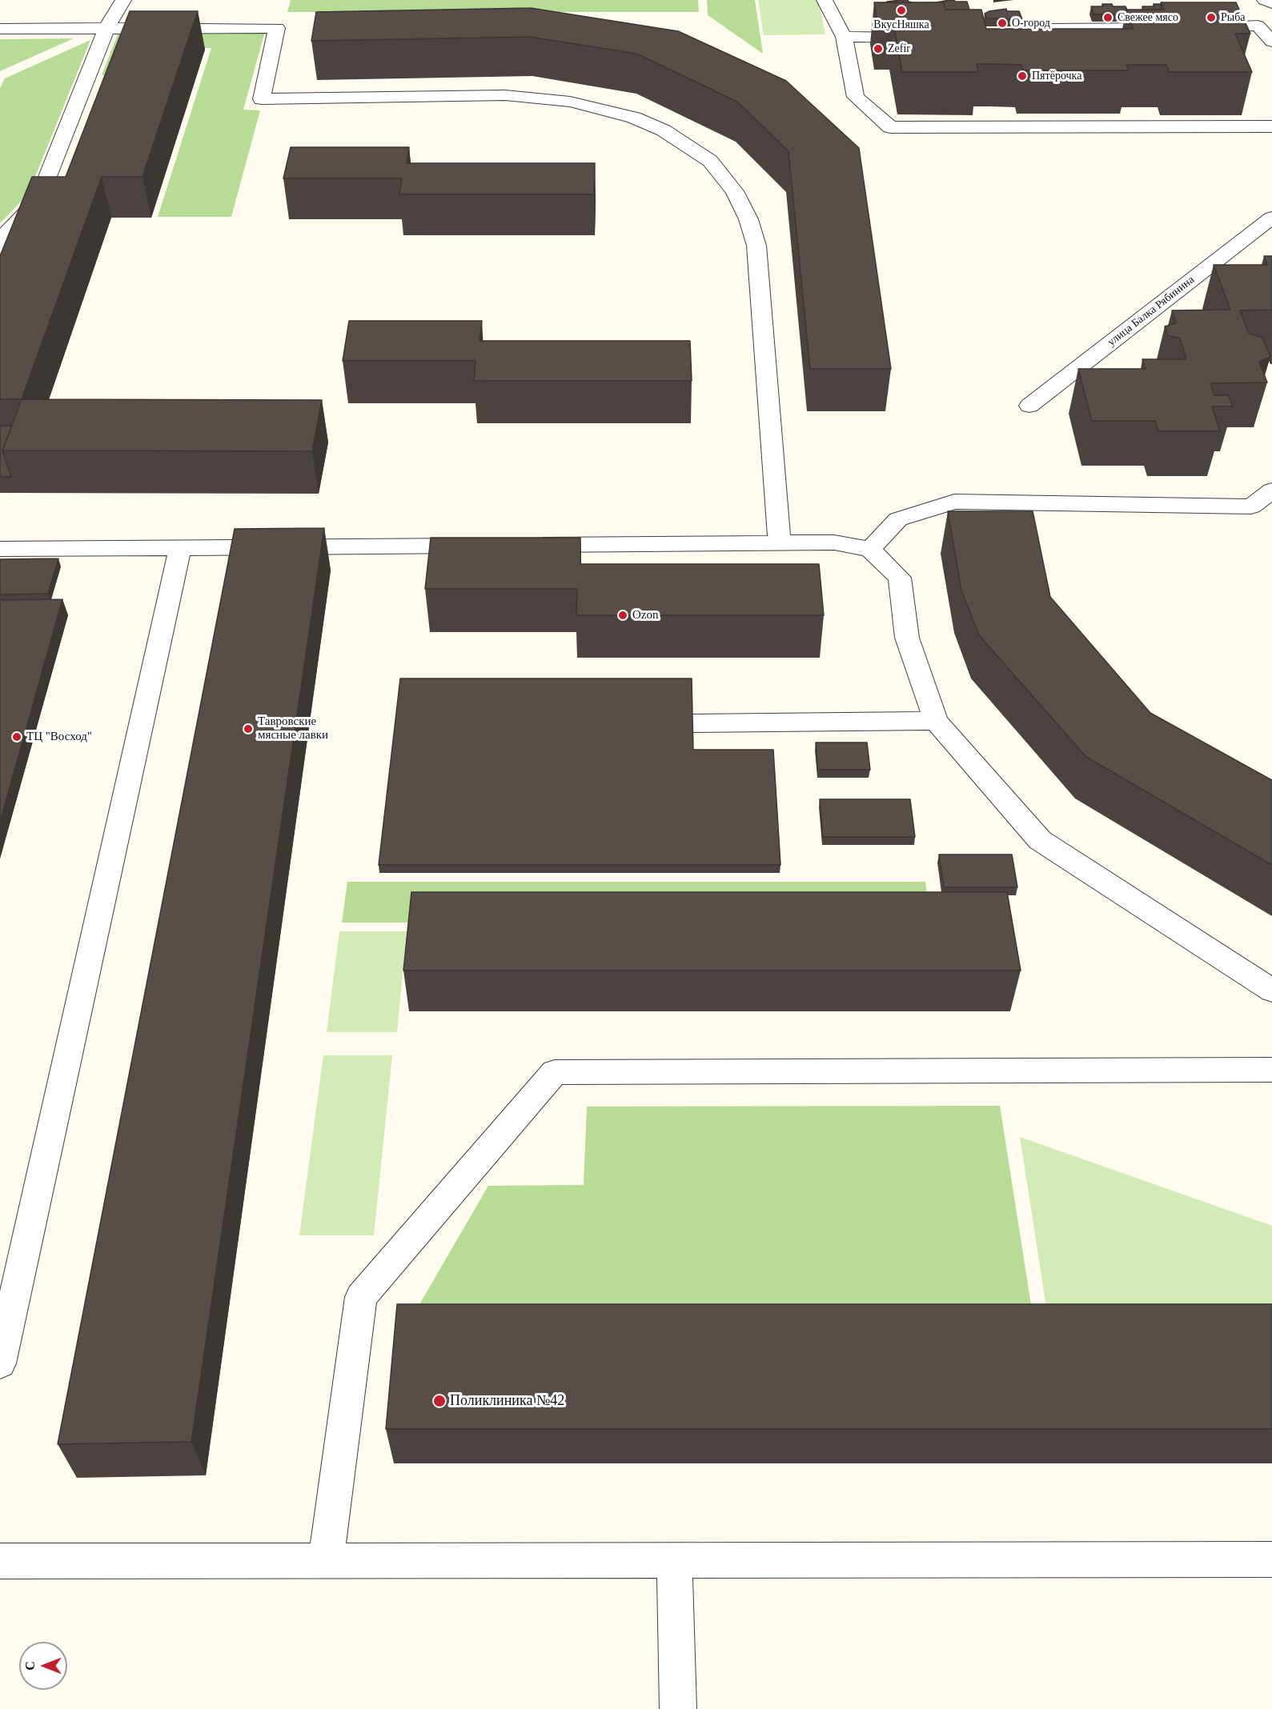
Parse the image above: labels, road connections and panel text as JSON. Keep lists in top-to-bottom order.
{
  "streets": {
    "street": ["улица Балка Рябинина"]
  },
  "places": [
    "ВкусНяшка",
    "Свежее мясо",
    "Рыба",
    "О-город",
    "Zefir",
    "Пятёрочка",
    "Ozon",
    "Тавровские мясные лавки",
    "ТЦ \"Восход\"",
    "Поликлиника №42"
  ],
  "north": "left"
}
